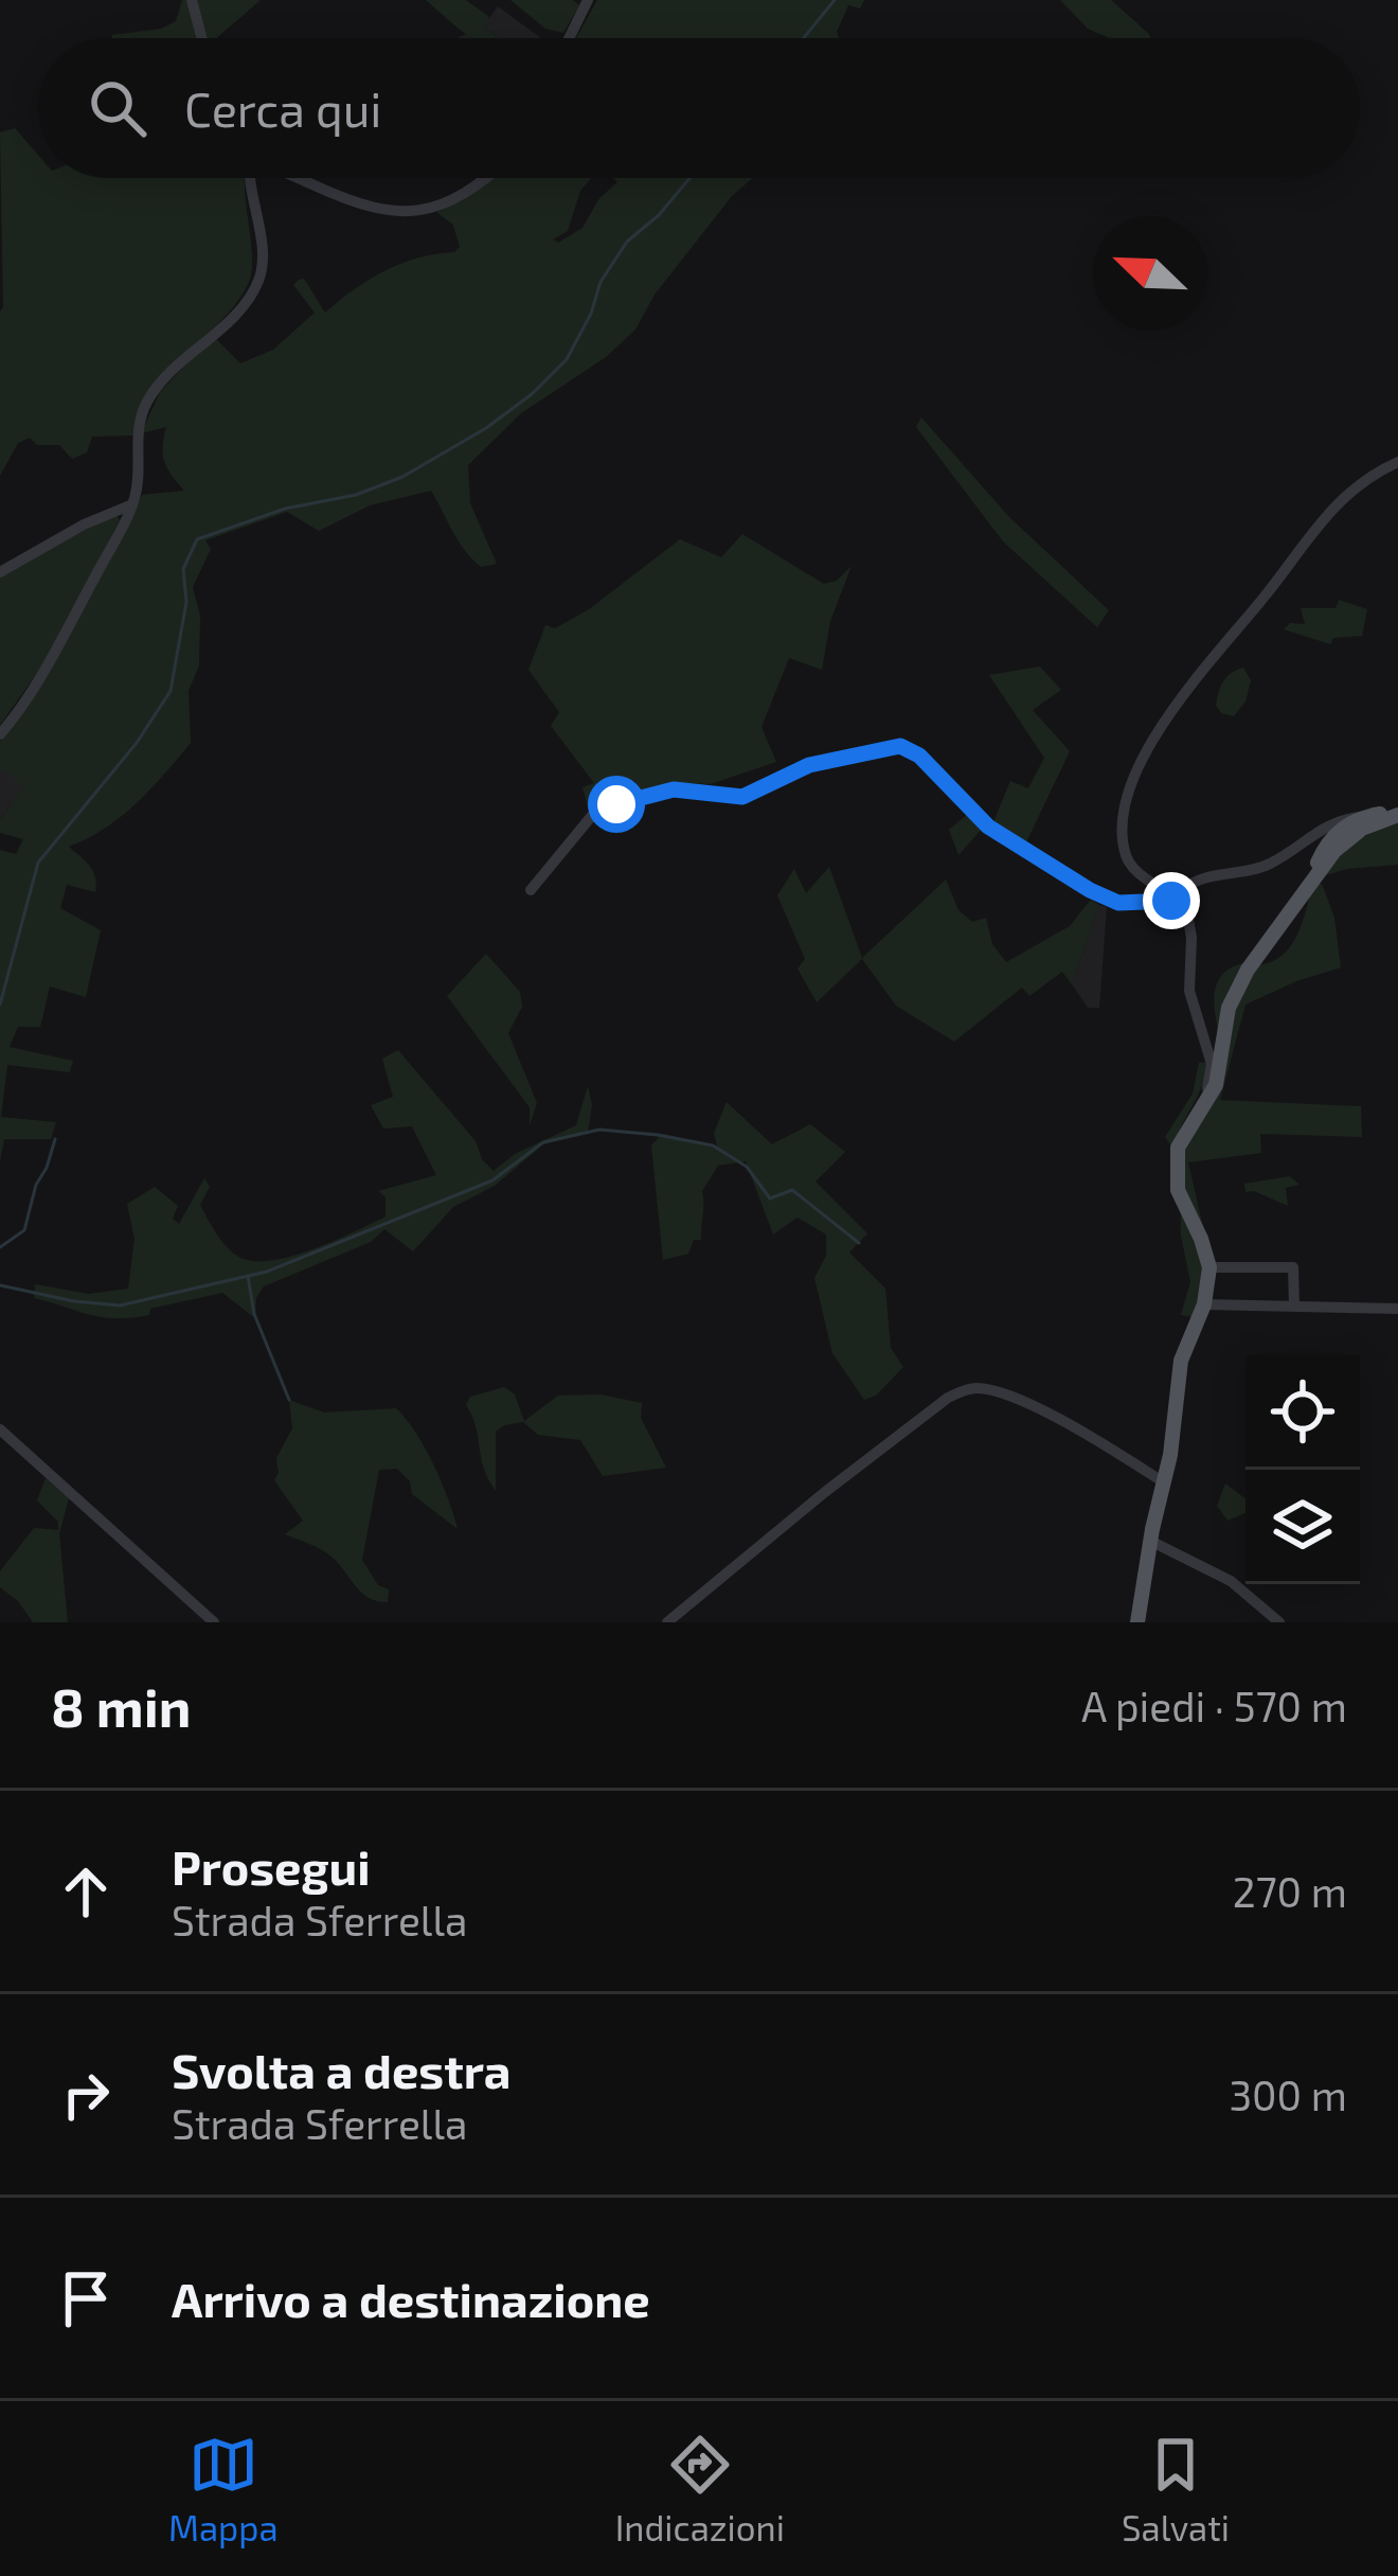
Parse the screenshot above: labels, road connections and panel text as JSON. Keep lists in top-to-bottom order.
{
  "north": "top left",
  "page": {
    "search": "Cerca qui",
    "heading": ["8 min", "A piedi · 570 m"],
    "list": [
      ["Prosegui", "Strada Sferrella", "270 m"],
      ["Svolta a destra", "Strada Sferrella", "300 m"],
      "Arrivo a destinazione"
    ],
    "nav": ["Mappa", "Indicazioni", "Salvati"]
  }
}
